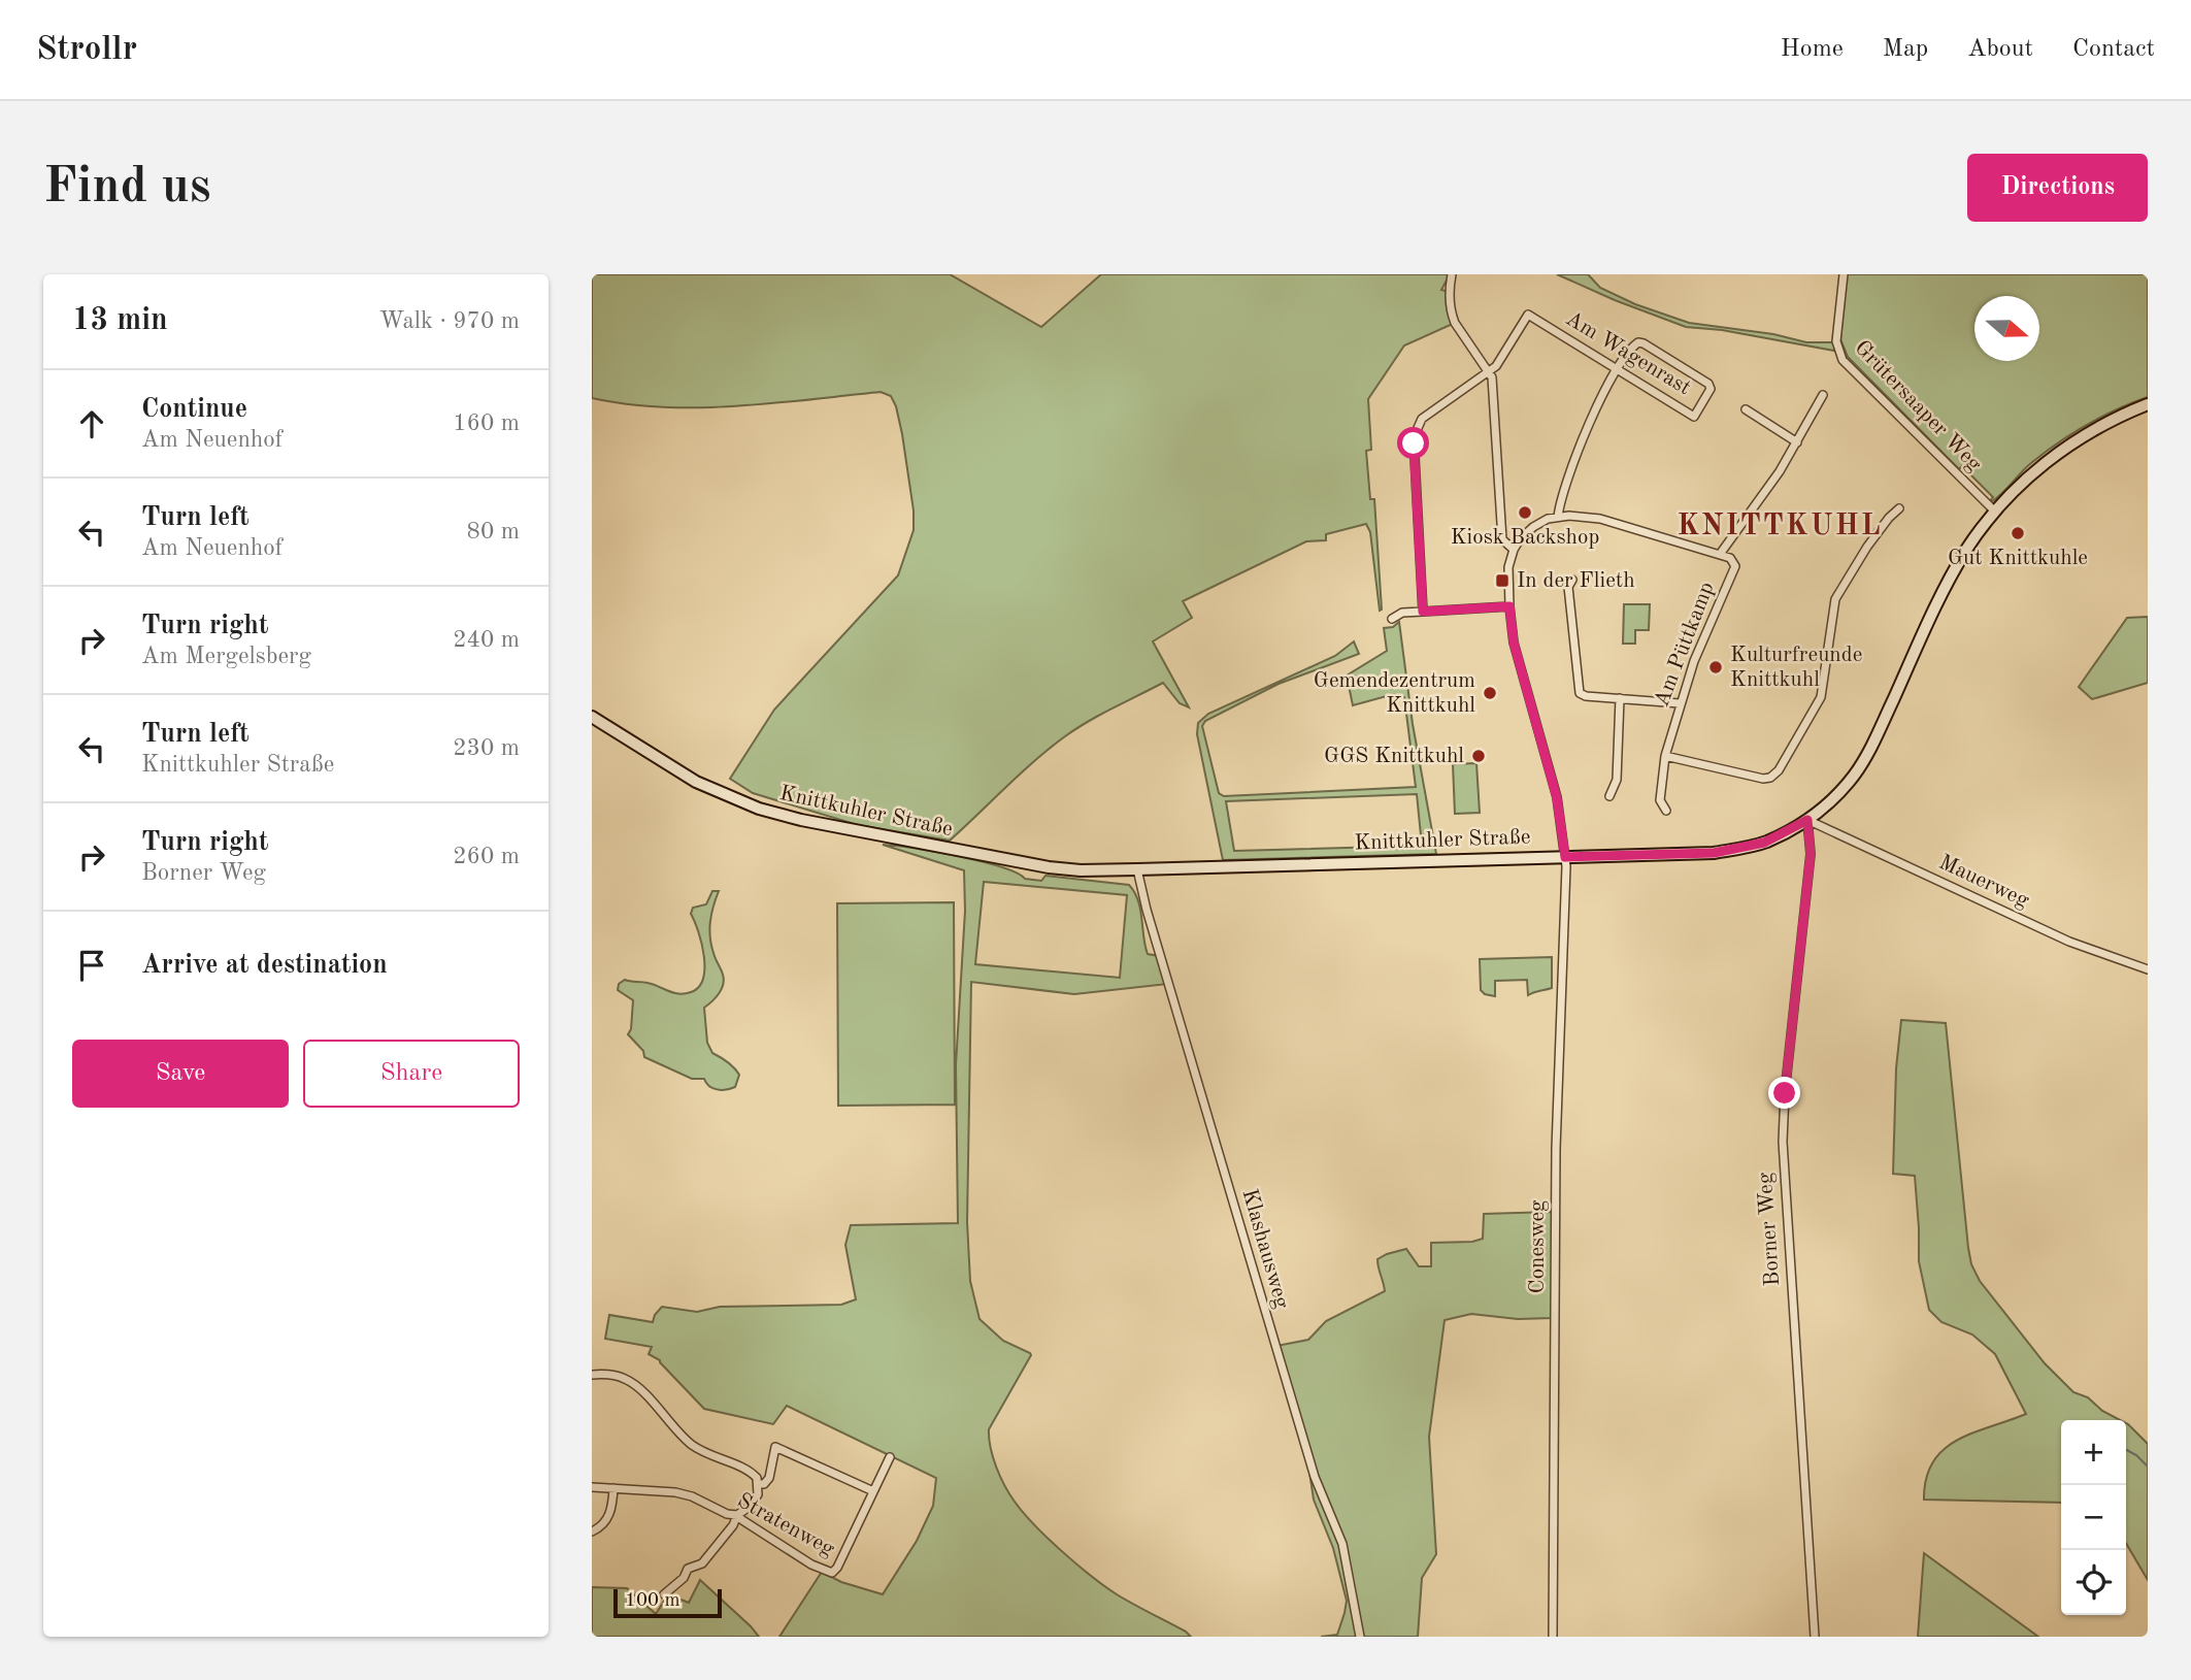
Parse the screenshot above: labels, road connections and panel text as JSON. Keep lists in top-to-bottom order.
{
  "streets": {
    "street": [
      "Am Wagenrast",
      "Grütersaaper Weg",
      "Am Püttkamp",
      "Knittkuhler Straße",
      "Mauerweg",
      "Borner Weg",
      "Conesweg",
      "Klashausweg",
      "Stratenweg"
    ]
  },
  "crossings": [
    ["Grütersaaper Weg", "Knittkuhler Straße"],
    ["Knittkuhler Straße", "Mauerweg"],
    ["Knittkuhler Straße", "Borner Weg"],
    ["Knittkuhler Straße", "Conesweg"],
    ["Knittkuhler Straße", "Klashausweg"],
    ["Mauerweg", "Borner Weg"]
  ],
  "districts": ["KNITTKUHL"],
  "places": {
    "other": [
      "Kiosk Backshop",
      "Gut Knittkuhle",
      "Kulturfreunde Knittkuhl",
      "Gemendezentrum Knittkuhl",
      "GGS Knittkuhl"
    ],
    "transit": ["In der Flieth"]
  },
  "scale_bar": "100 m",
  "north": "right",
  "page": {
    "header": "Strollr",
    "nav": [
      "Home",
      "Map",
      "About",
      "Contact"
    ],
    "buttons": [
      "Directions",
      ["Save", "Share"]
    ],
    "title": "Find us",
    "heading": ["13 min", "Walk · 970 m"],
    "list": [
      ["Continue", "Am Neuenhof", "160 m"],
      ["Turn left", "Am Neuenhof", "80 m"],
      ["Turn right", "Am Mergelsberg", "240 m"],
      ["Turn left", "Knittkuhler Straße", "230 m"],
      ["Turn right", "Borner Weg", "260 m"],
      "Arrive at destination"
    ],
    "map_buttons": ["+", "−"],
    "scale": "100 m"
  }
}
